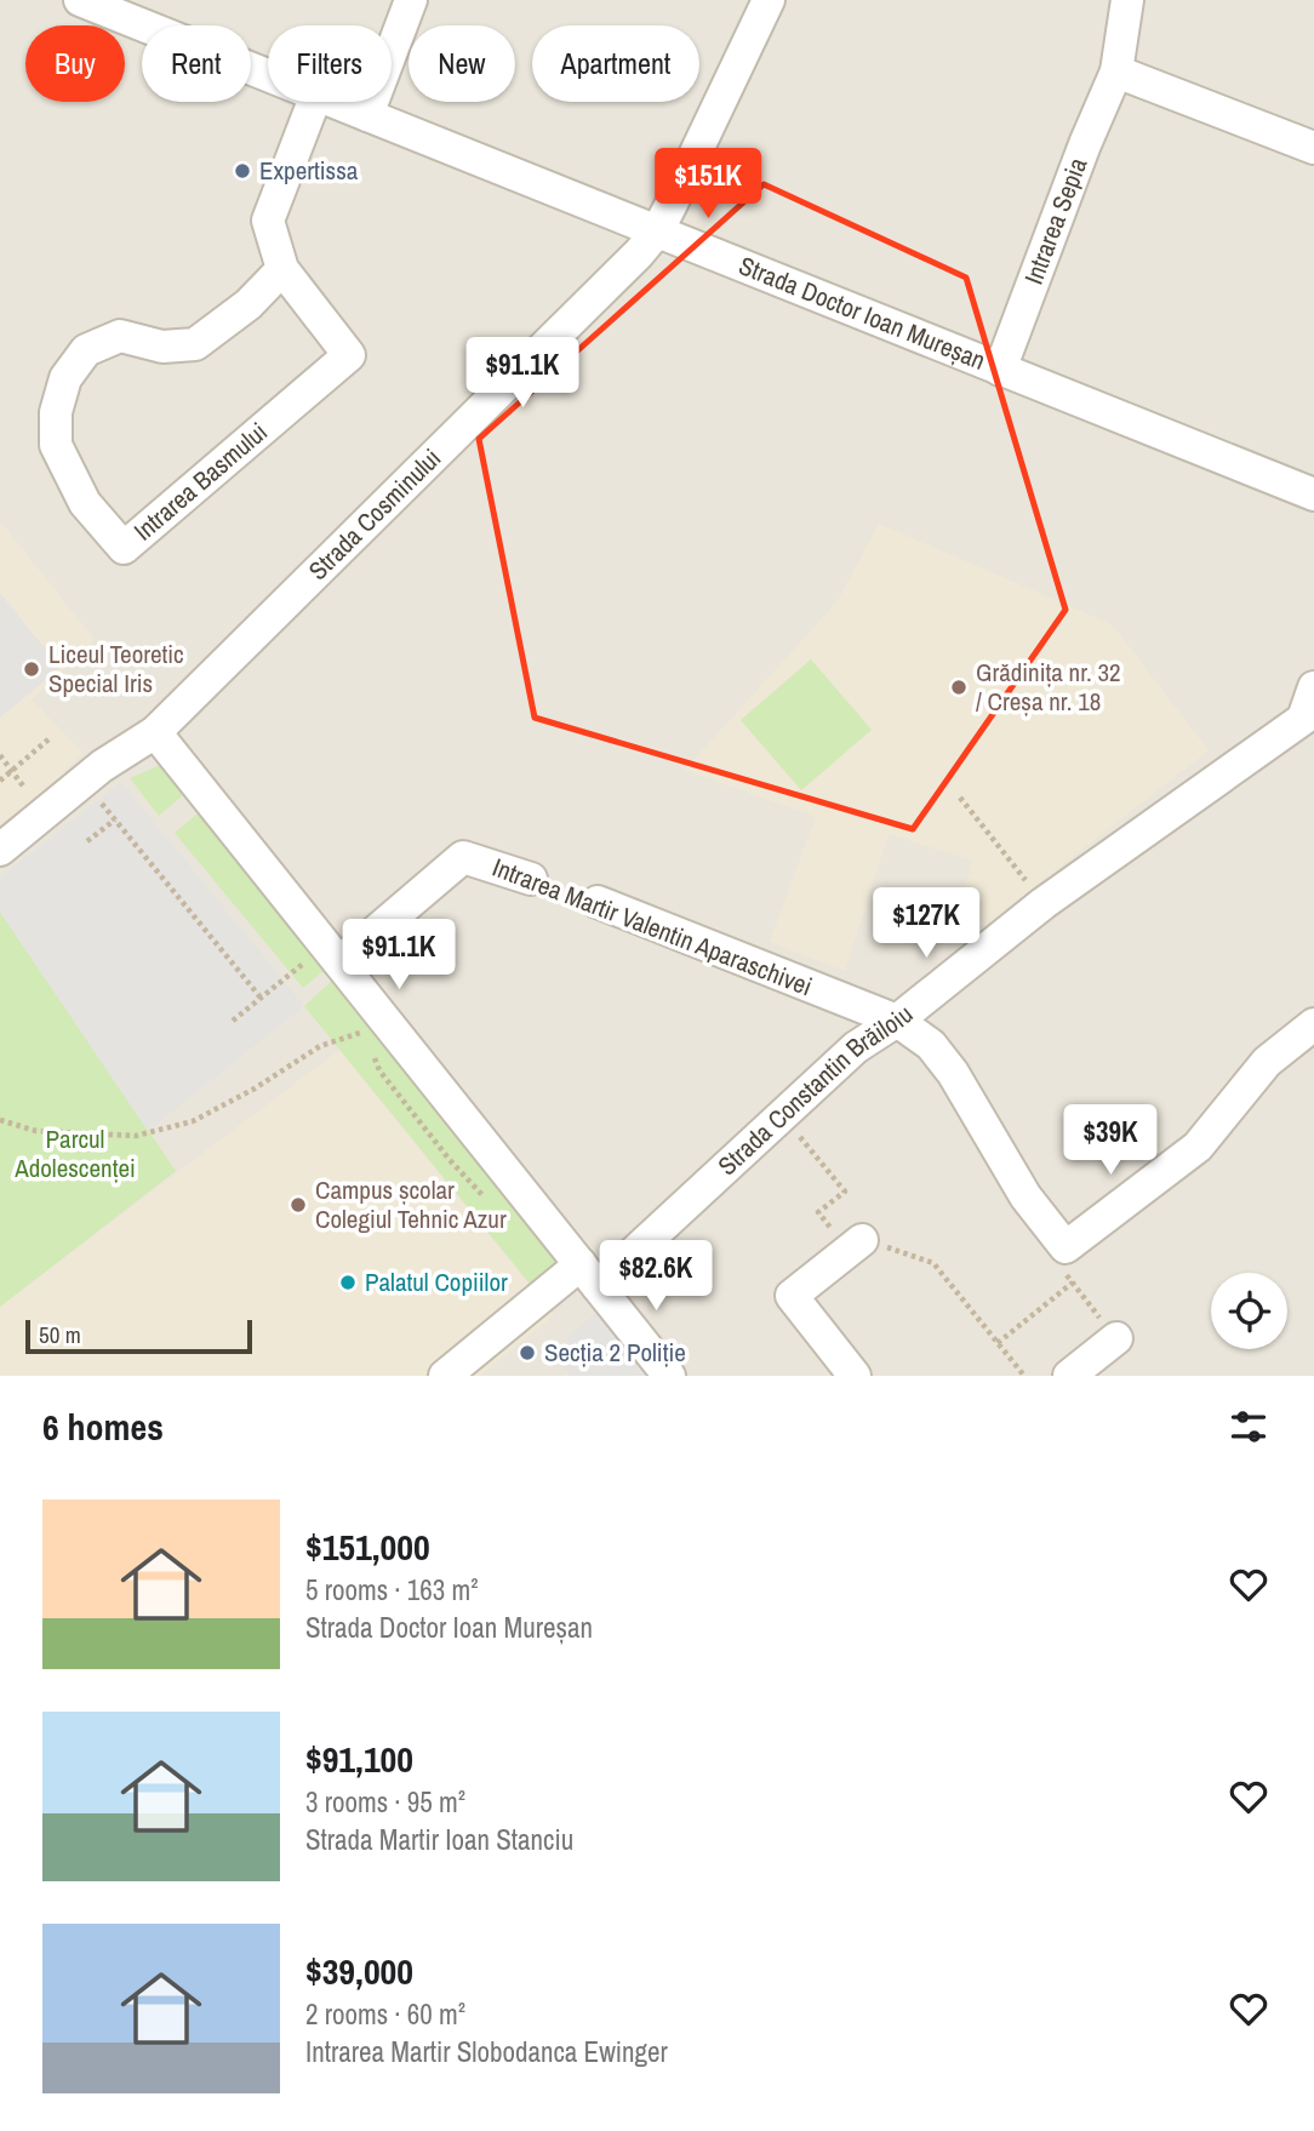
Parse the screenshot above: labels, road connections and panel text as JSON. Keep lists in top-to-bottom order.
{
  "streets": {
    "street": [
      "Intrarea Sepia",
      "Strada Doctor Ioan Mureșan",
      "Intrarea Basmului",
      "Strada Cosminului",
      "Intrarea Martir Valentin Aparaschivei",
      "Strada Constantin Brăiloiu"
    ]
  },
  "crossings": [
    ["Intrarea Sepia", "Strada Doctor Ioan Mureșan"],
    ["Strada Doctor Ioan Mureșan", "Strada Cosminului"],
    ["Intrarea Martir Valentin Aparaschivei", "Strada Constantin Brăiloiu"]
  ],
  "parks": ["Parcul Adolescenței"],
  "places": [
    "Expertissa",
    "Liceul Teoretic Special Iris",
    "Grădinița nr. 32 / Creșa nr. 18",
    "Campus școlar Colegiul Tehnic Azur",
    "Palatul Copiilor",
    "Secția 2 Poliție"
  ],
  "scale_bar": "50 m",
  "page": {
    "chip": [
      "Buy",
      "Rent",
      "Filters",
      "New",
      "Apartment"
    ],
    "price": [
      "$151K",
      "$91.1K",
      "$127K",
      "$91.1K",
      "$39K",
      "$82.6K"
    ],
    "scale": "50 m",
    "heading": "6 homes",
    "list": [
      {
        "name": "$151,000",
        "note": "5 rooms · 163 m² · Strada Doctor Ioan Mureșan"
      },
      {
        "name": "$91,100",
        "note": "3 rooms · 95 m² · Strada Martir Ioan Stanciu"
      },
      {
        "name": "$39,000",
        "note": "2 rooms · 60 m² · Intrarea Martir Slobodanca Ewinger"
      }
    ]
  }
}
